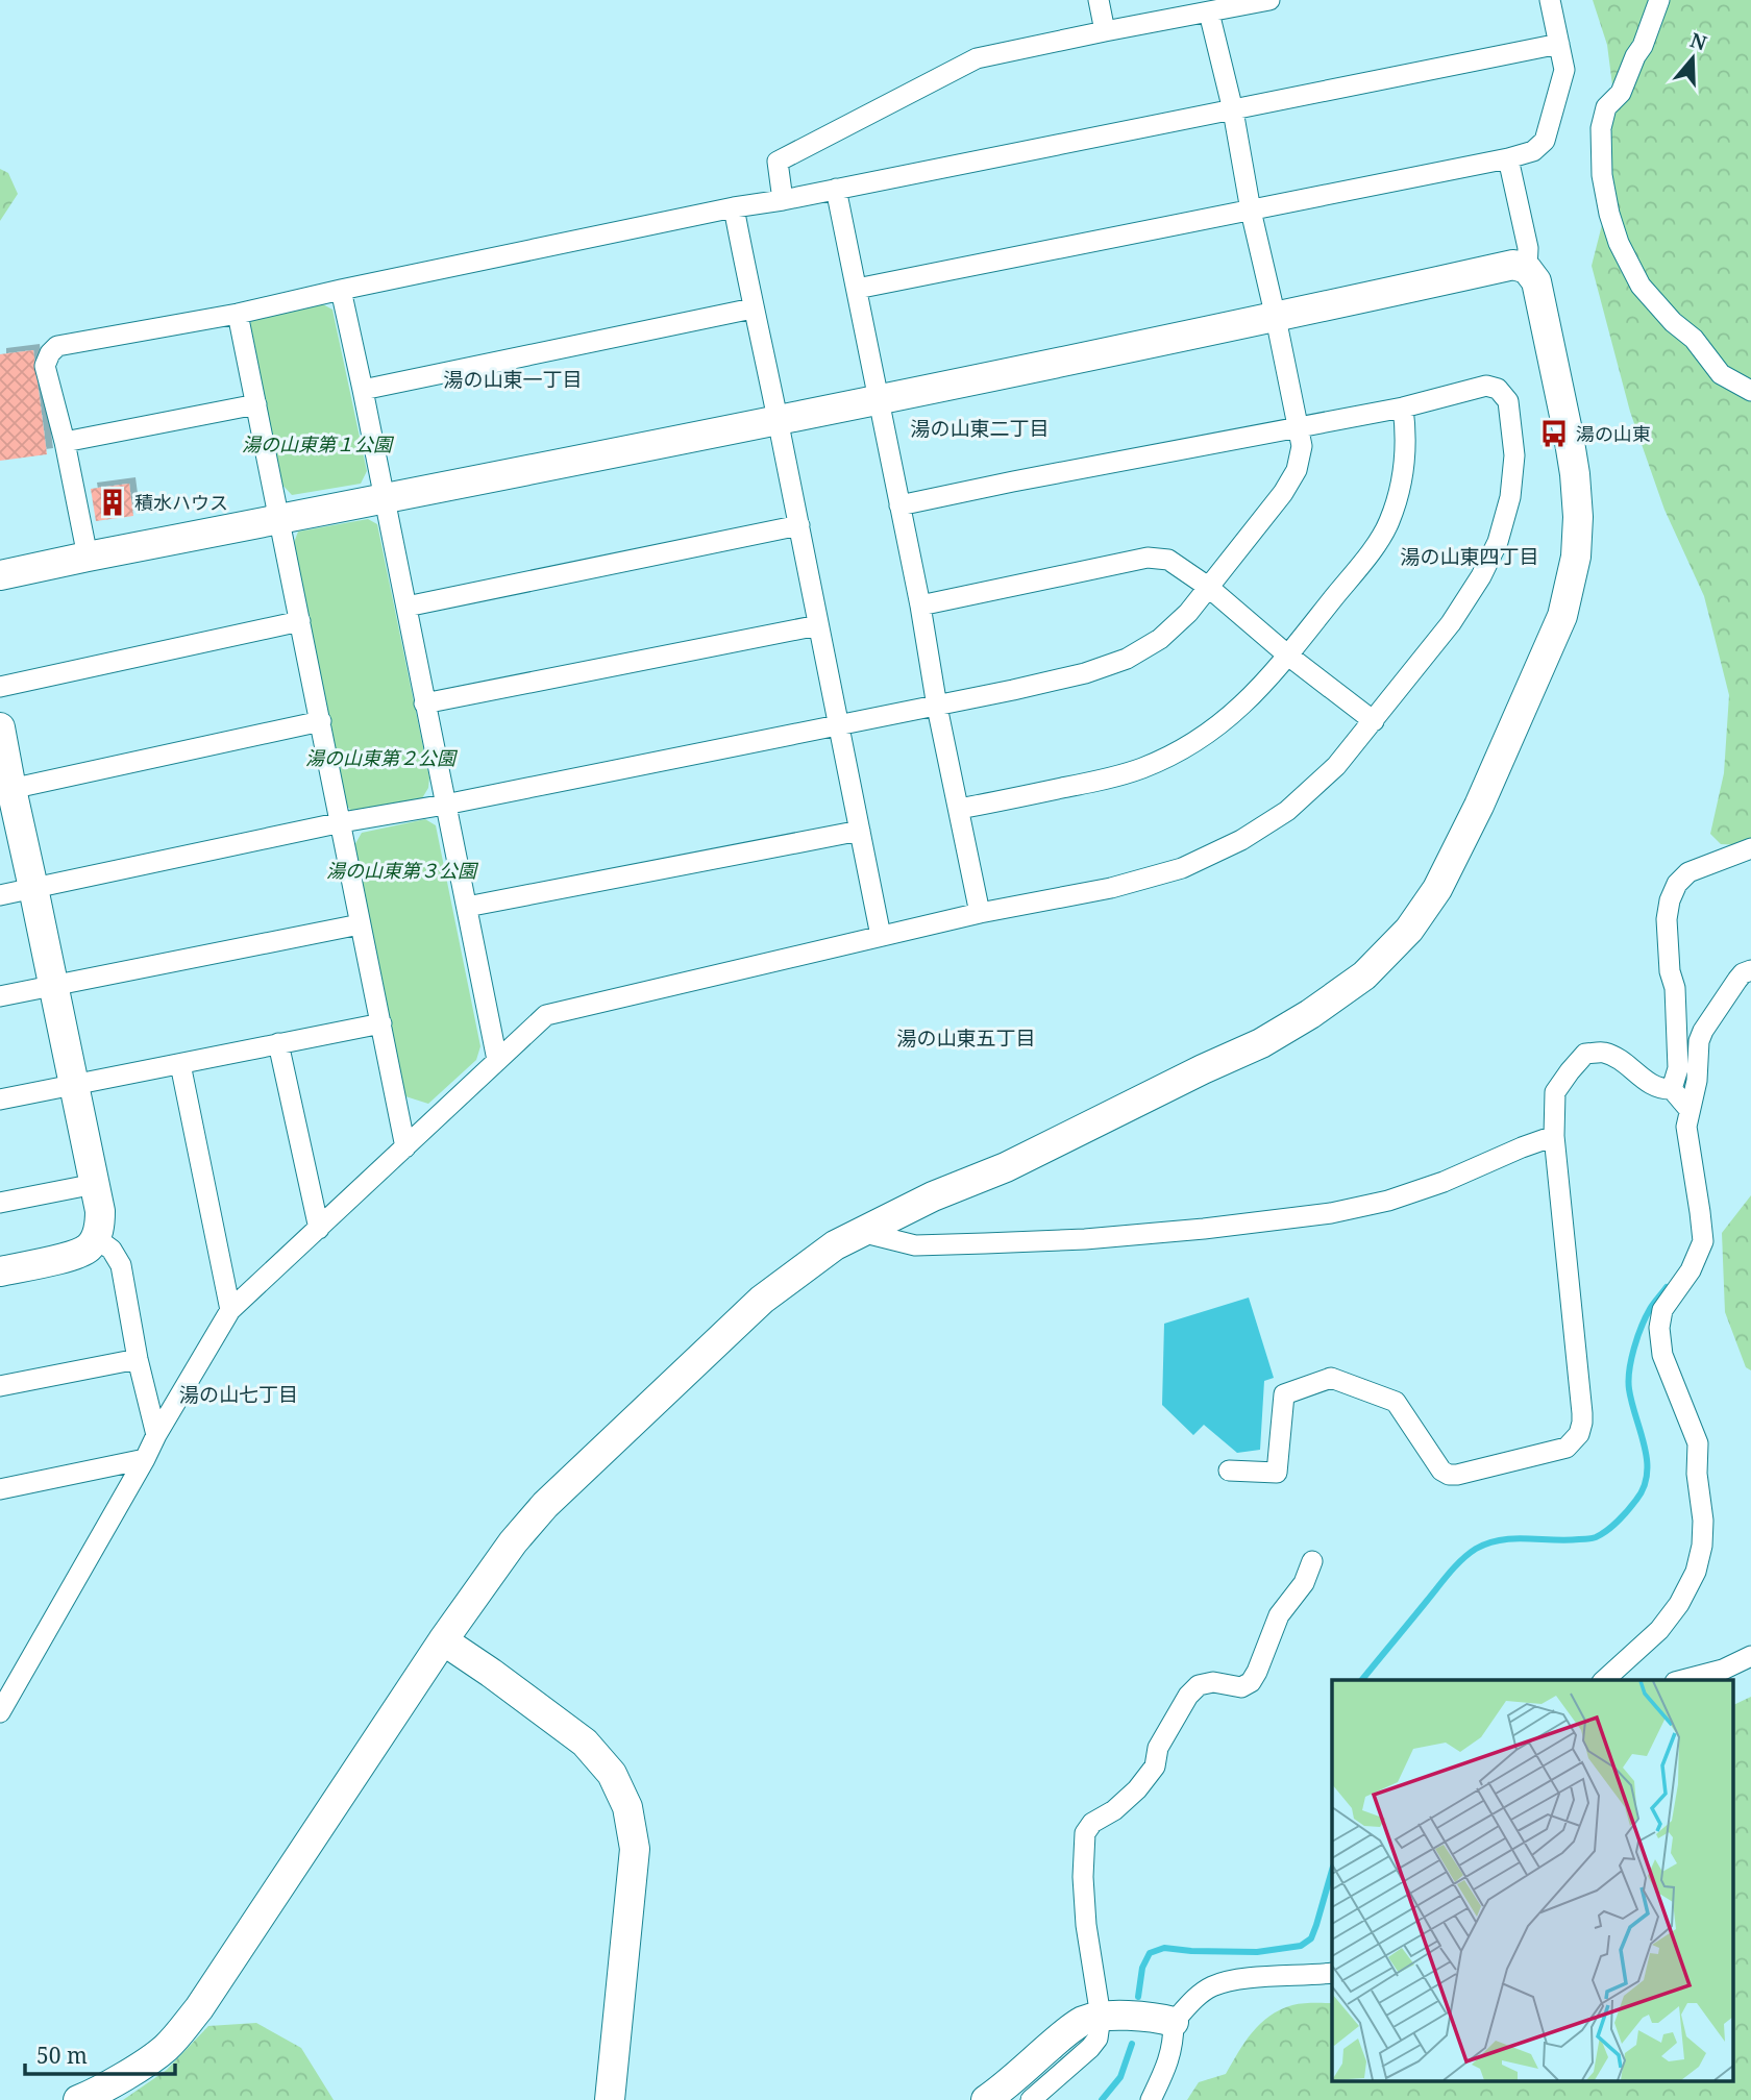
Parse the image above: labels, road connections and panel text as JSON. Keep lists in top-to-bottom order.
{
  "districts": [
    "湯の山東一丁目",
    "湯の山東二丁目",
    "湯の山東四丁目",
    "湯の山東五丁目",
    "湯の山七丁目"
  ],
  "parks": ["湯の山東第１公園", "湯の山東第２公園", "湯の山東第３公園"],
  "places": {
    "bus stop": ["湯の山東"],
    "building": ["積水ハウス"]
  },
  "scale_bar": "50 m",
  "north": "top"
}
